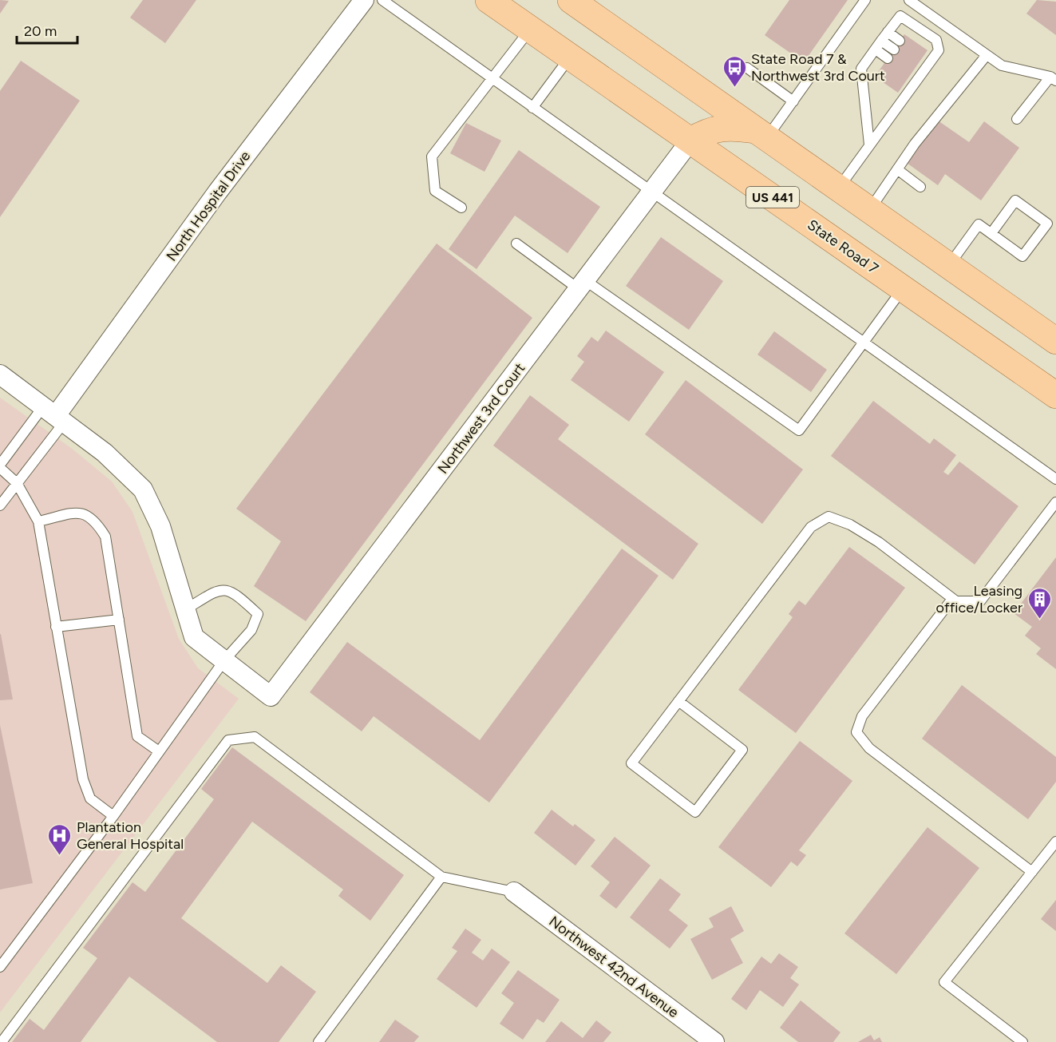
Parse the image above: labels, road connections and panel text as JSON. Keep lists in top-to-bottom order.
{
  "streets": {
    "main road": ["US 441", "State Road 7"],
    "street": ["North Hospital Drive", "Northwest 3rd Court", "Northwest 42nd Avenue"]
  },
  "crossings": [
    ["State Road 7", "Northwest 3rd Court"]
  ],
  "places": {
    "bus stop": ["State Road 7 & Northwest 3rd Court"],
    "building": ["Leasing office/Locker"],
    "hospital": ["Plantation General Hospital"]
  },
  "scale_bar": "20 m"
}
